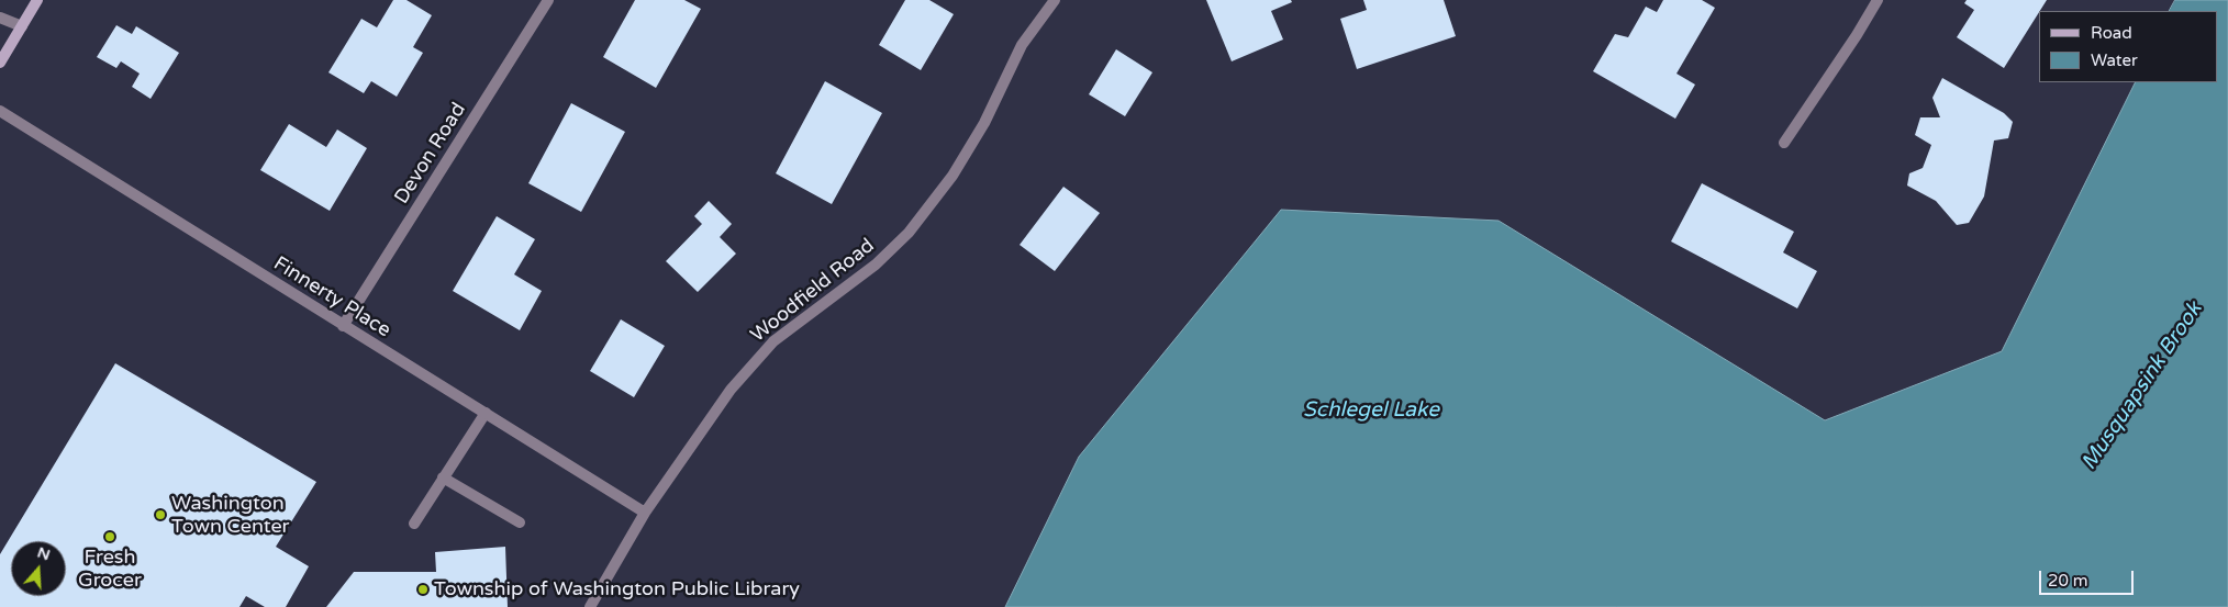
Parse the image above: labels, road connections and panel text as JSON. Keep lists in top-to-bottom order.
{
  "streets": {
    "street": ["Devon Road", "Woodfield Road", "Finnerty Place"]
  },
  "crossings": [
    ["Devon Road", "Finnerty Place"],
    ["Woodfield Road", "Finnerty Place"]
  ],
  "water": ["Musquapsink Brook", "Schlegel Lake"],
  "places": ["Washington Town Center", "Fresh Grocer", "Township of Washington Public Library"],
  "legend": ["Road", "Water"],
  "scale_bar": "20 m",
  "north": "top"
}
